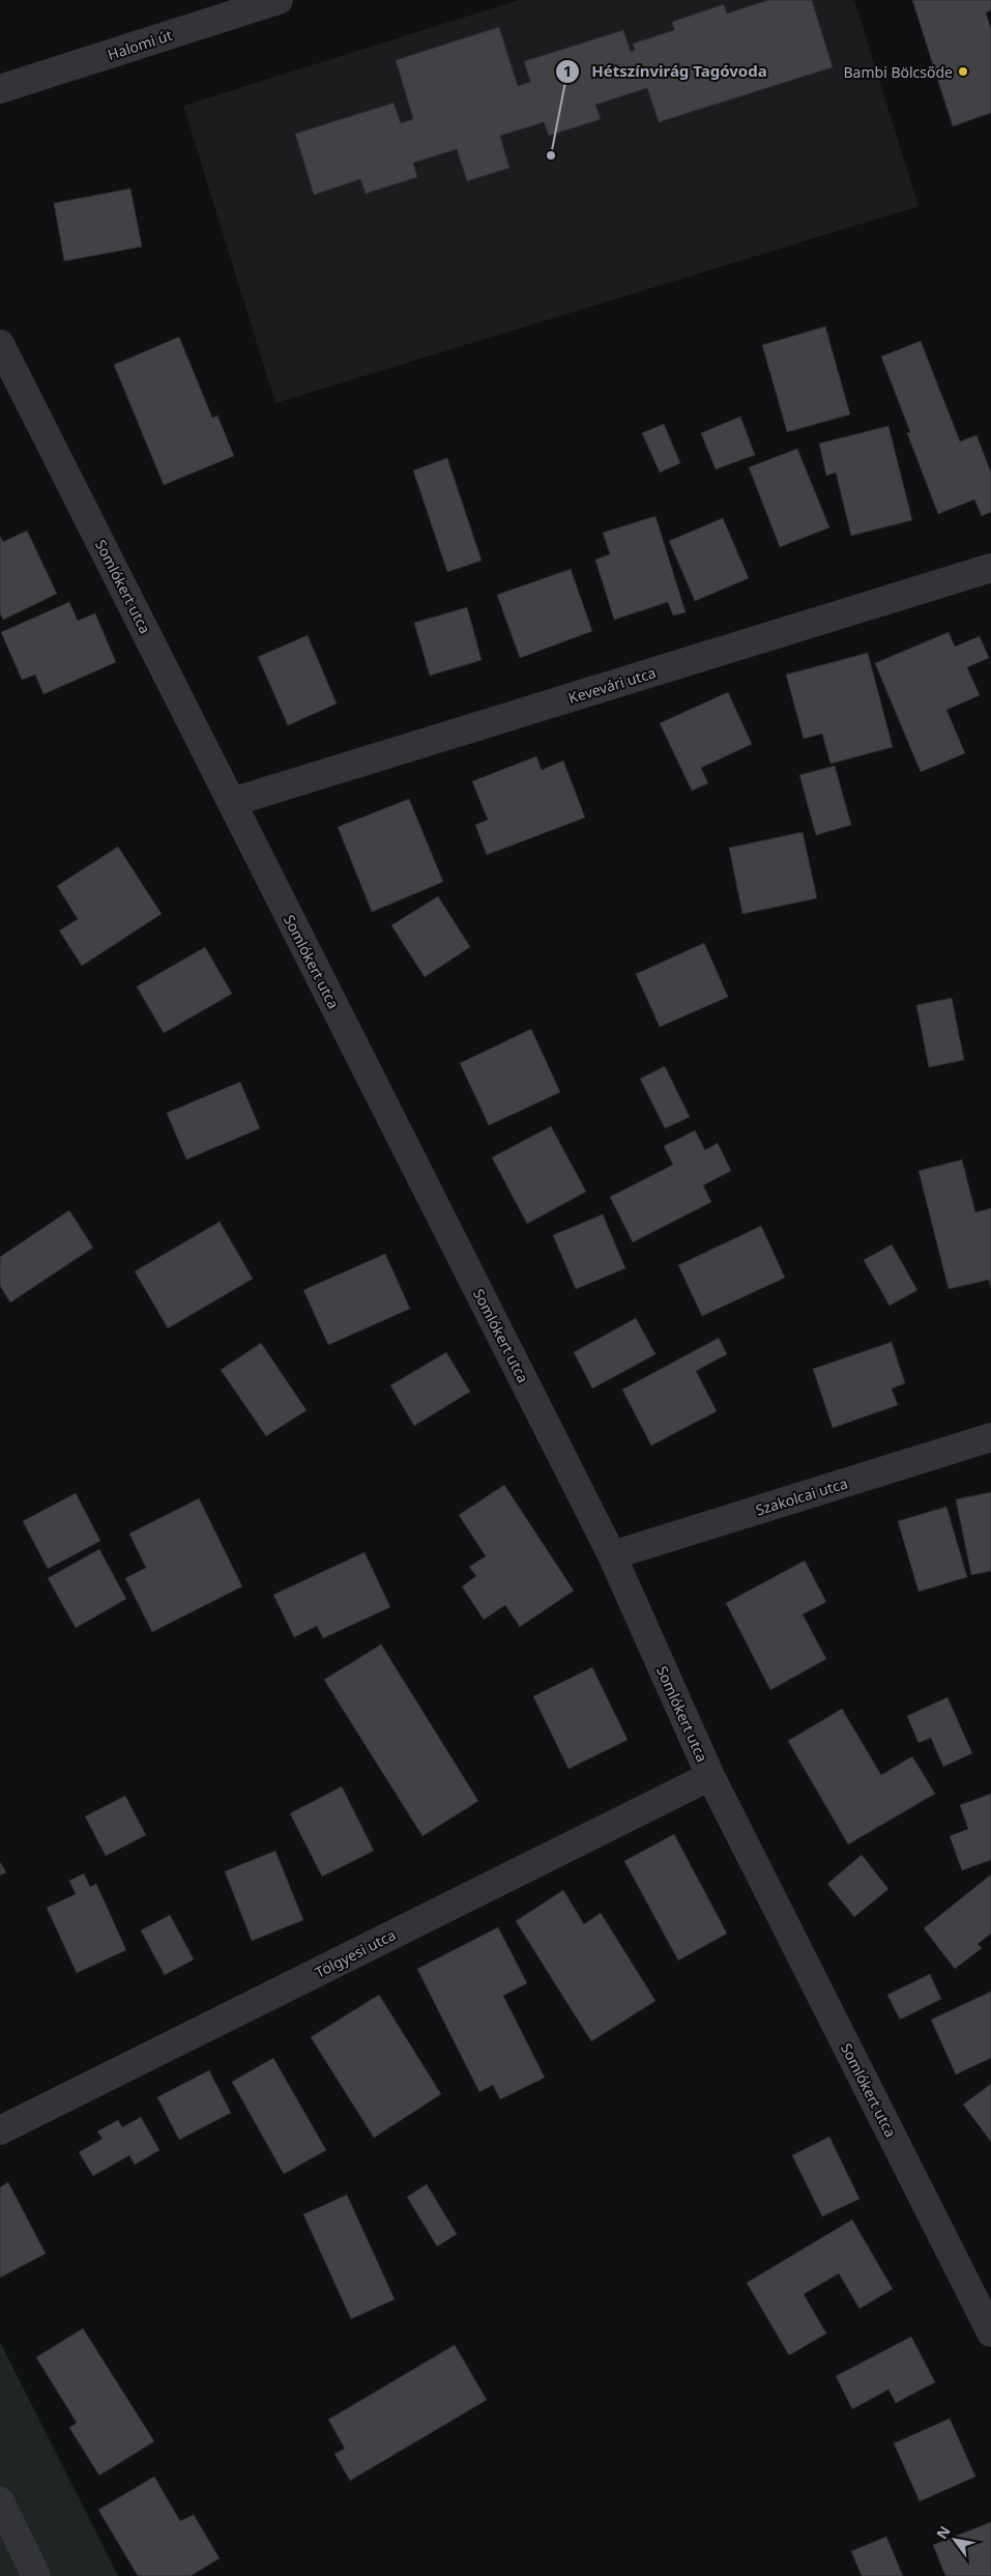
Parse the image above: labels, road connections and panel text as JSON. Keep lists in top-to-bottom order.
{
  "streets": {
    "street": [
      "Halomi út",
      "Somlókert utca",
      "Kevevári utca",
      "Szakolcai utca",
      "Tölgyesi utca"
    ]
  },
  "crossings": [
    ["Somlókert utca", "Kevevári utca"],
    ["Somlókert utca", "Szakolcai utca"],
    ["Somlókert utca", "Tölgyesi utca"]
  ],
  "places": ["Bambi Bölcsőde", "Hétszínvirág Tagóvoda"],
  "north": "top left"
}
